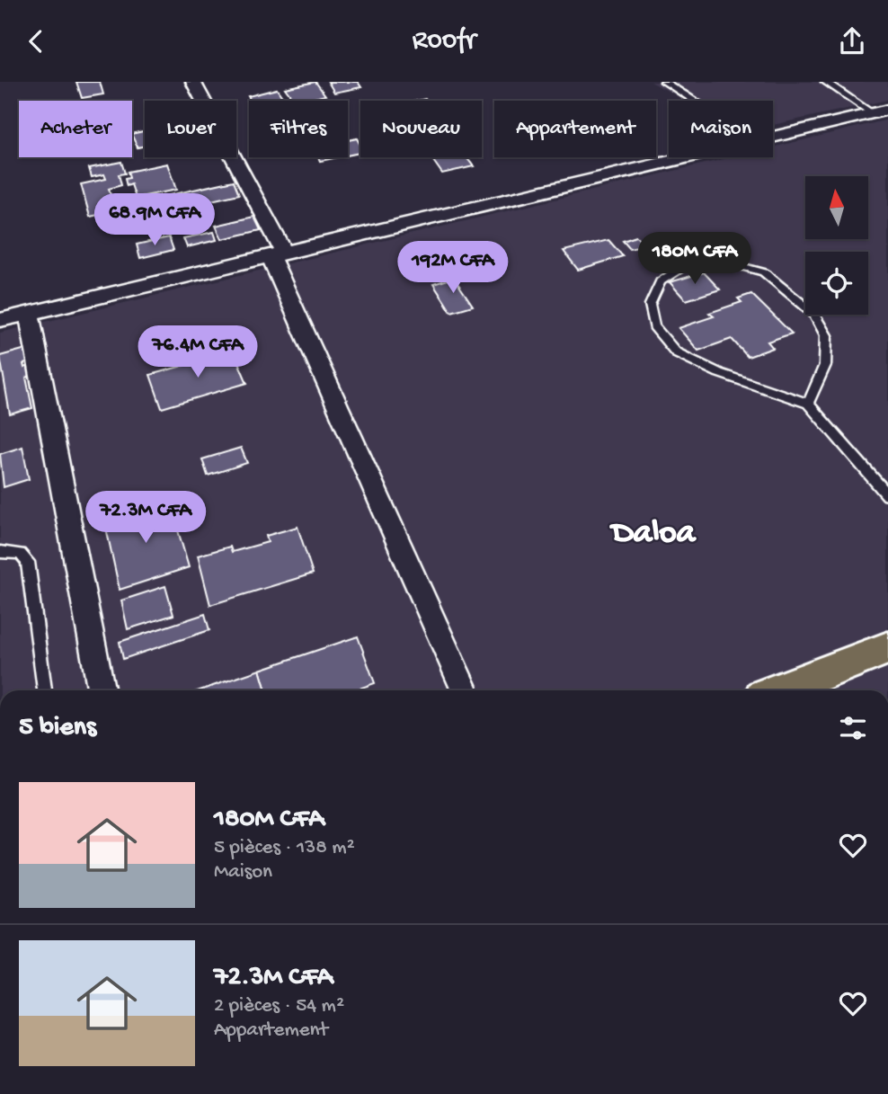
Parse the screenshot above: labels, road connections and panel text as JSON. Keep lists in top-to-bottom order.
{
  "districts": ["Daloa"],
  "north": "top",
  "page": {
    "header": "Roofr",
    "chip": [
      "Acheter",
      "Louer",
      "Filtres",
      "Nouveau",
      "Appartement",
      "Maison"
    ],
    "price": [
      "68.9M CFA",
      "180M CFA",
      "192M CFA",
      "76.4M CFA",
      "72.3M CFA"
    ],
    "heading": "5 biens",
    "list": [
      {
        "name": "180M CFA",
        "note": "5 pièces · 138 m² · Maison"
      },
      {
        "name": "72.3M CFA",
        "note": "2 pièces · 54 m² · Appartement"
      }
    ]
  }
}
